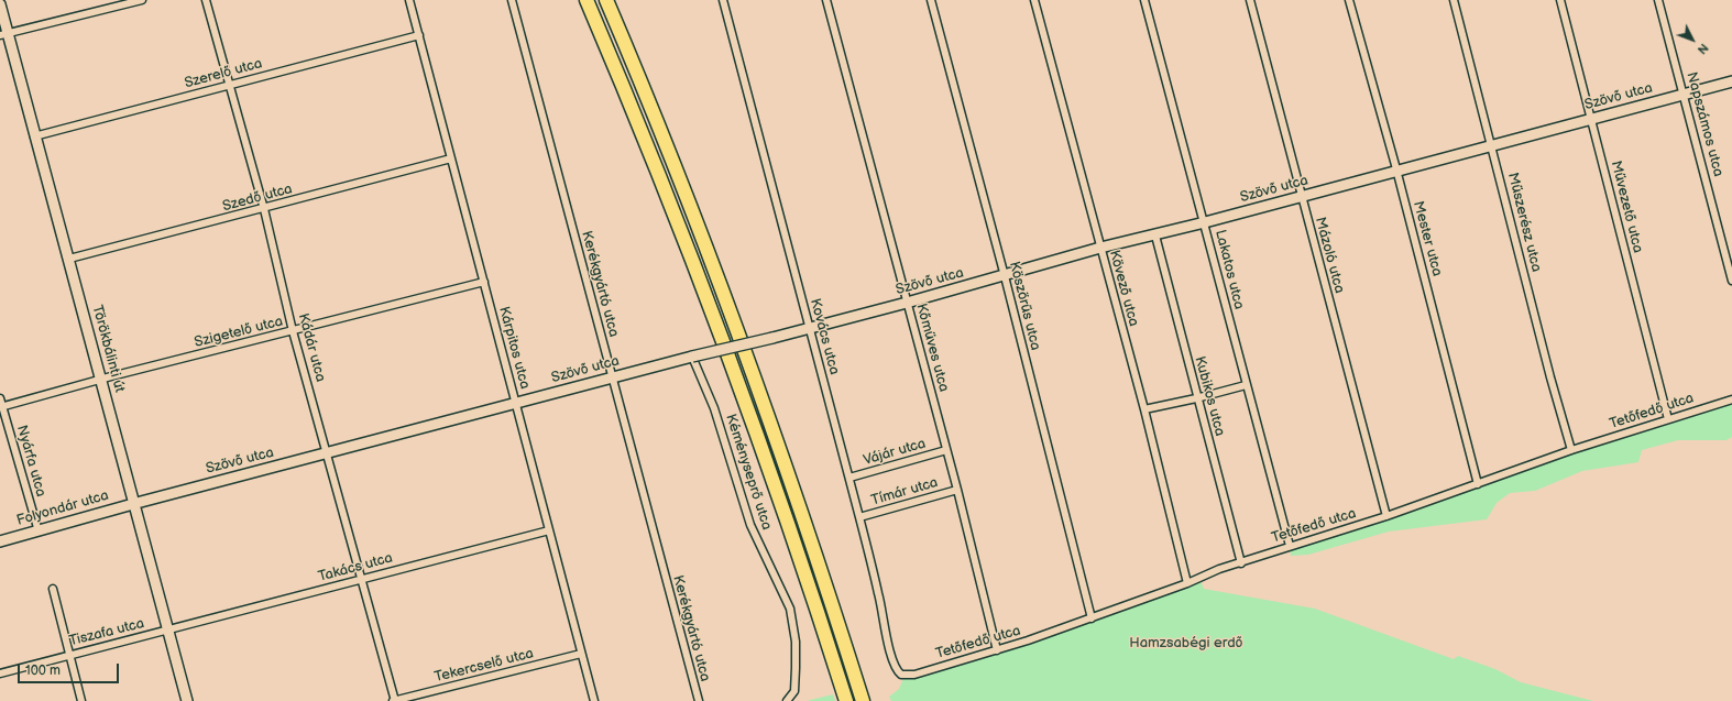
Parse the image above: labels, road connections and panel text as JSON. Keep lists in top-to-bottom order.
{
  "streets": {
    "street": [
      "Szerelő utca",
      "Szövő utca",
      "Napszámos utca",
      "Szedő utca",
      "Művezető utca",
      "Műszerész utca",
      "Mester utca",
      "Mázoló utca",
      "Lakatos utca",
      "Kerékgyártó utca",
      "Kövező utca",
      "Köszörűs utca",
      "Szigetelő utca",
      "Kovács utca",
      "Kádár utca",
      "Kárpitos utca",
      "Kőműves utca",
      "Törökbálinti út",
      "Kubikos utca",
      "Tetőfedő utca",
      "Vájár utca",
      "Nyárfa utca",
      "Kéményseprő utca",
      "Tímár utca",
      "Folyondár utca",
      "Takács utca",
      "Tiszafa utca",
      "Tekercselő utca"
    ]
  },
  "crossings": [
    ["Szerelő utca", "Kádár utca"],
    ["Szerelő utca", "Kárpitos utca"],
    ["Szerelő utca", "Törökbálinti út"],
    ["Szövő utca", "Napszámos utca"],
    ["Szövő utca", "Művezető utca"],
    ["Szövő utca", "Műszerész utca"],
    ["Szövő utca", "Mester utca"],
    ["Szövő utca", "Mázoló utca"],
    ["Szövő utca", "Lakatos utca"],
    ["Szövő utca", "Kerékgyártó utca"],
    ["Szövő utca", "Kövező utca"],
    ["Szövő utca", "Köszörűs utca"],
    ["Szövő utca", "Kovács utca"],
    ["Szövő utca", "Kádár utca"],
    ["Szövő utca", "Kárpitos utca"],
    ["Szövő utca", "Kőműves utca"],
    ["Szövő utca", "Törökbálinti út"],
    ["Szövő utca", "Kubikos utca"],
    ["Szövő utca", "Kéményseprő utca"],
    ["Szövő utca", "Folyondár utca"],
    ["Szedő utca", "Kádár utca"],
    ["Szedő utca", "Kárpitos utca"],
    ["Szedő utca", "Törökbálinti út"],
    ["Művezető utca", "Tetőfedő utca"],
    ["Műszerész utca", "Tetőfedő utca"],
    ["Mester utca", "Tetőfedő utca"],
    ["Mázoló utca", "Tetőfedő utca"],
    ["Lakatos utca", "Tetőfedő utca"],
    ["Kövező utca", "Tetőfedő utca"],
    ["Köszörűs utca", "Tetőfedő utca"],
    ["Szigetelő utca", "Kádár utca"],
    ["Szigetelő utca", "Kárpitos utca"],
    ["Szigetelő utca", "Törökbálinti út"],
    ["Szigetelő utca", "Nyárfa utca"],
    ["Kovács utca", "Tetőfedő utca"],
    ["Kovács utca", "Vájár utca"],
    ["Kovács utca", "Tímár utca"],
    ["Kádár utca", "Takács utca"],
    ["Kádár utca", "Tekercselő utca"],
    ["Kárpitos utca", "Takács utca"],
    ["Kárpitos utca", "Tekercselő utca"],
    ["Kőműves utca", "Tetőfedő utca"],
    ["Kőműves utca", "Vájár utca"],
    ["Kőműves utca", "Tímár utca"],
    ["Törökbálinti út", "Folyondár utca"],
    ["Törökbálinti út", "Takács utca"],
    ["Törökbálinti út", "Tiszafa utca"],
    ["Kubikos utca", "Tetőfedő utca"],
    ["Nyárfa utca", "Folyondár utca"],
    ["Takács utca", "Tiszafa utca"]
  ],
  "parks": ["Hamzsabégi erdő"],
  "scale_bar": "100 m",
  "north": "bottom right"
}
